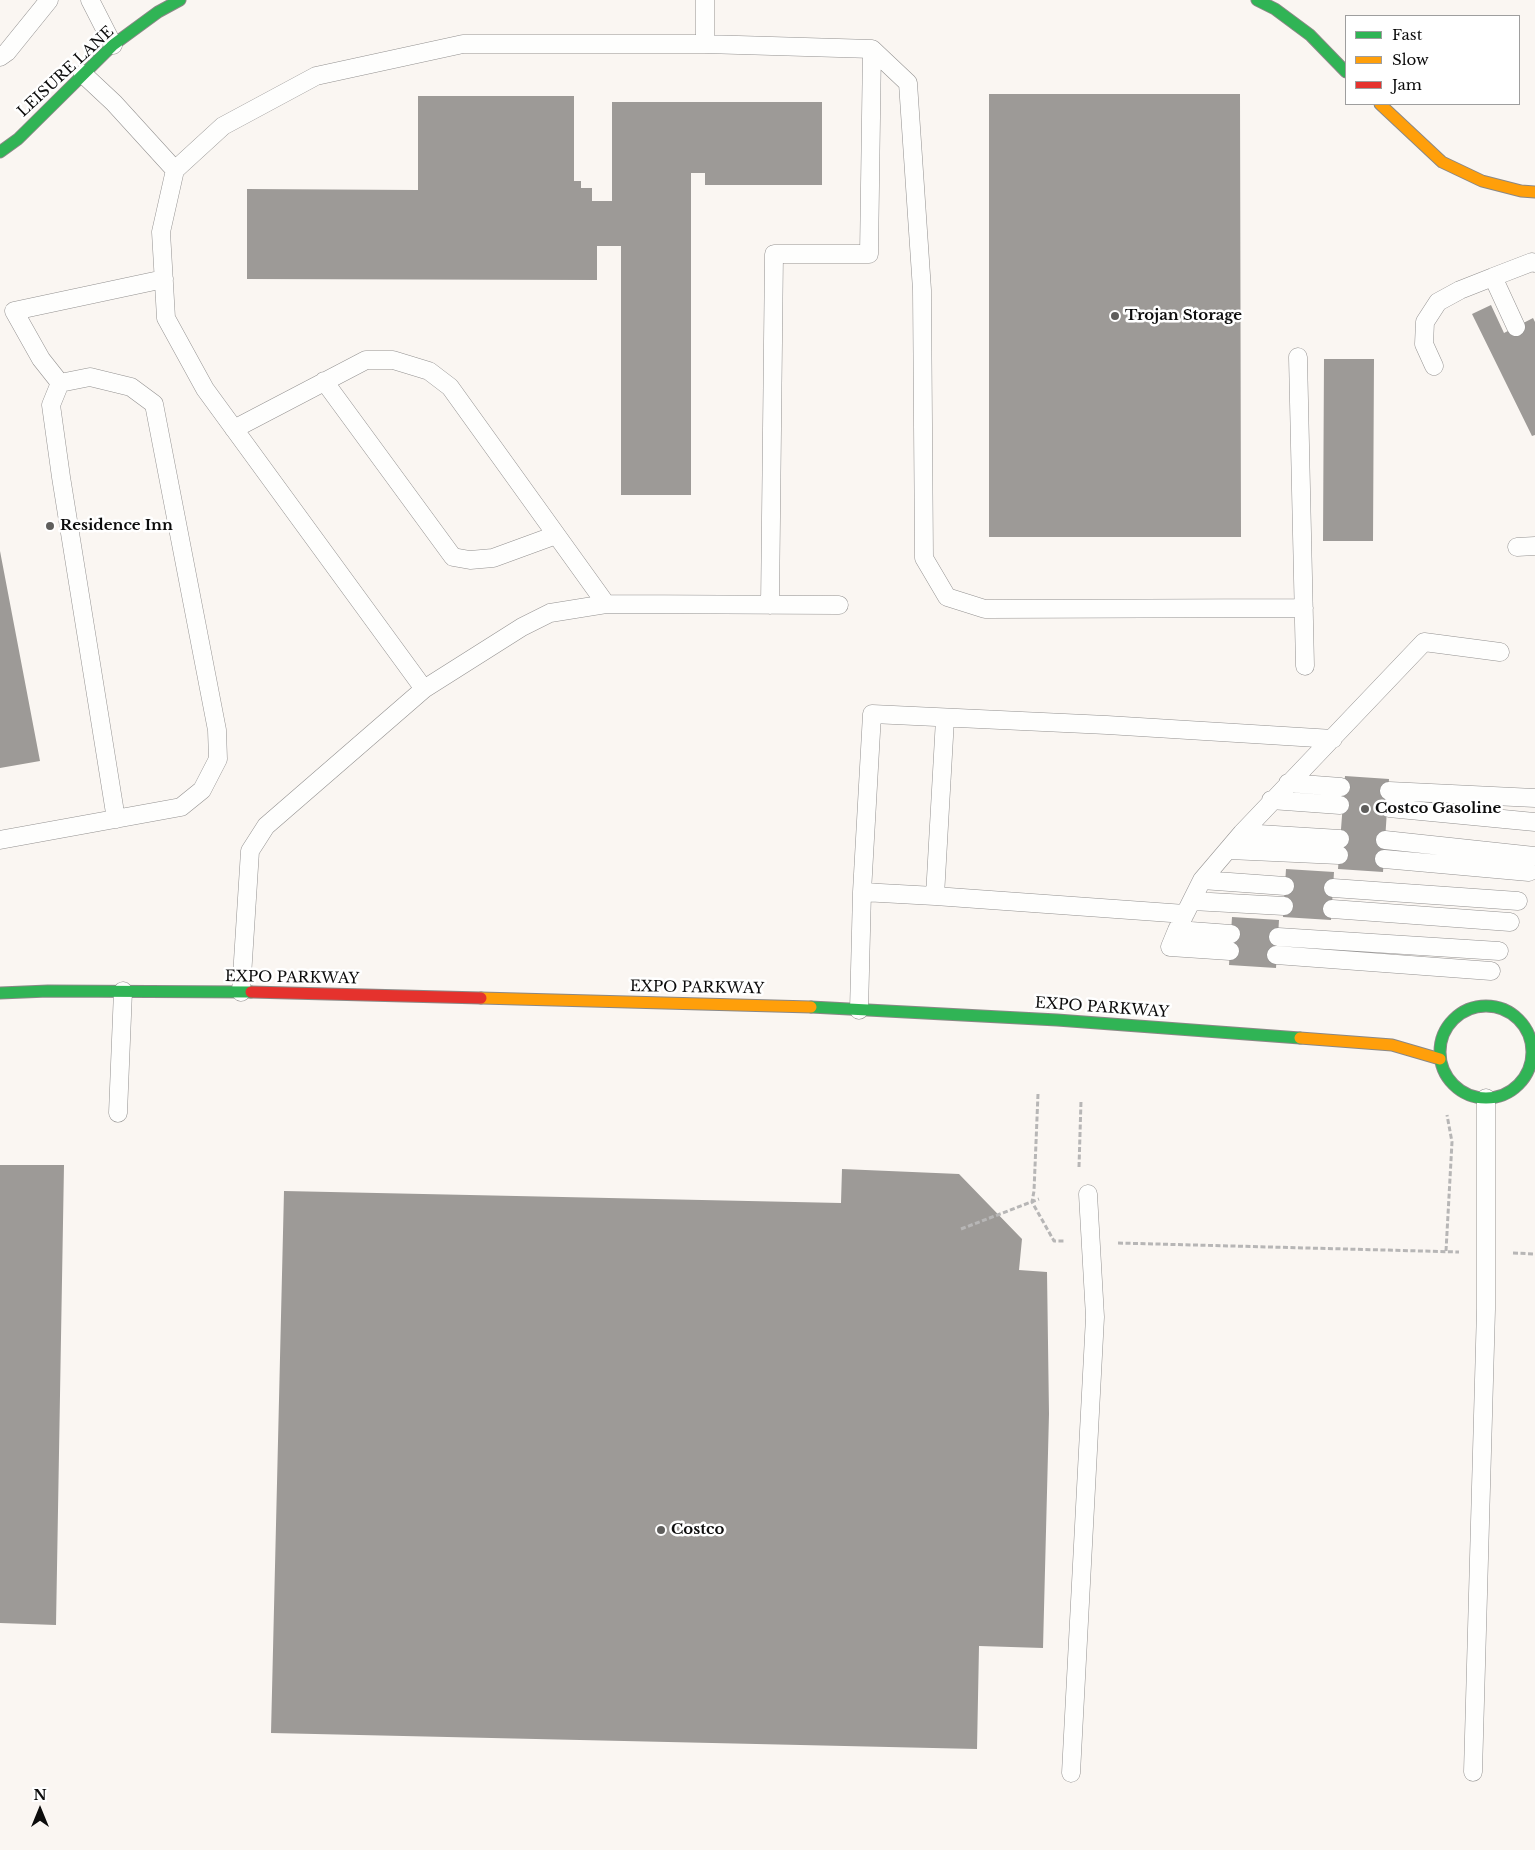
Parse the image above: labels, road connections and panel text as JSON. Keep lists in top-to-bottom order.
{
  "streets": {
    "street": ["LEISURE LANE", "EXPO PARKWAY"]
  },
  "places": [
    "Trojan Storage",
    "Residence Inn",
    "Costco Gasoline",
    "Costco"
  ],
  "legend": ["Fast", "Slow", "Jam"],
  "north": "top"
}
